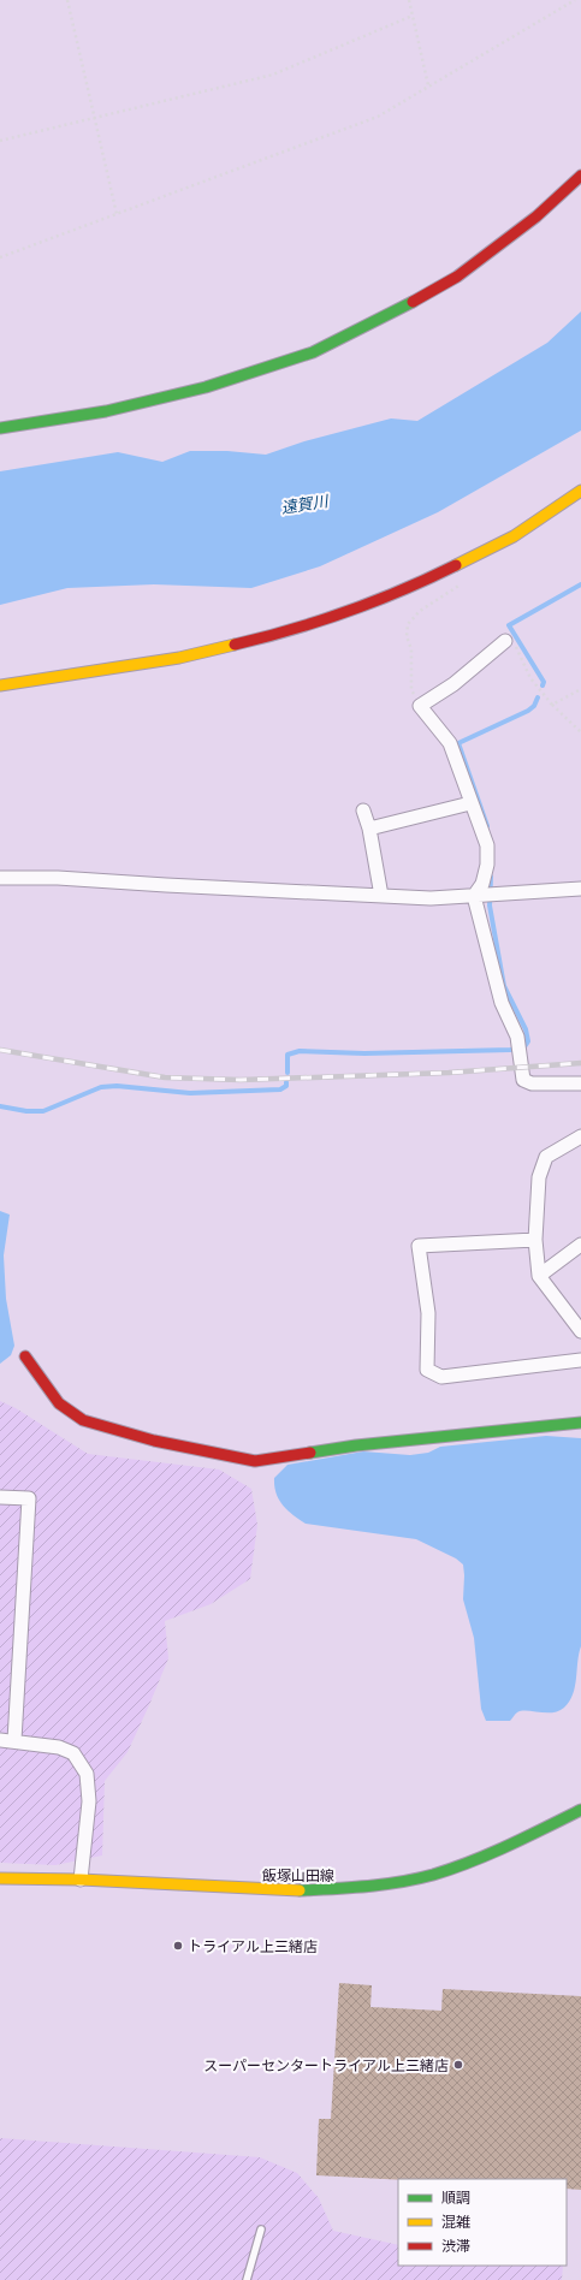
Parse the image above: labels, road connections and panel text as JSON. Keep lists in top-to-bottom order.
{
  "streets": {
    "street": ["飯塚山田線"]
  },
  "water": ["遠賀川"],
  "places": ["トライアル上三緒店", "スーパーセンタートライアル上三緒店"],
  "legend": ["順調", "混雑", "渋滞"]
}
